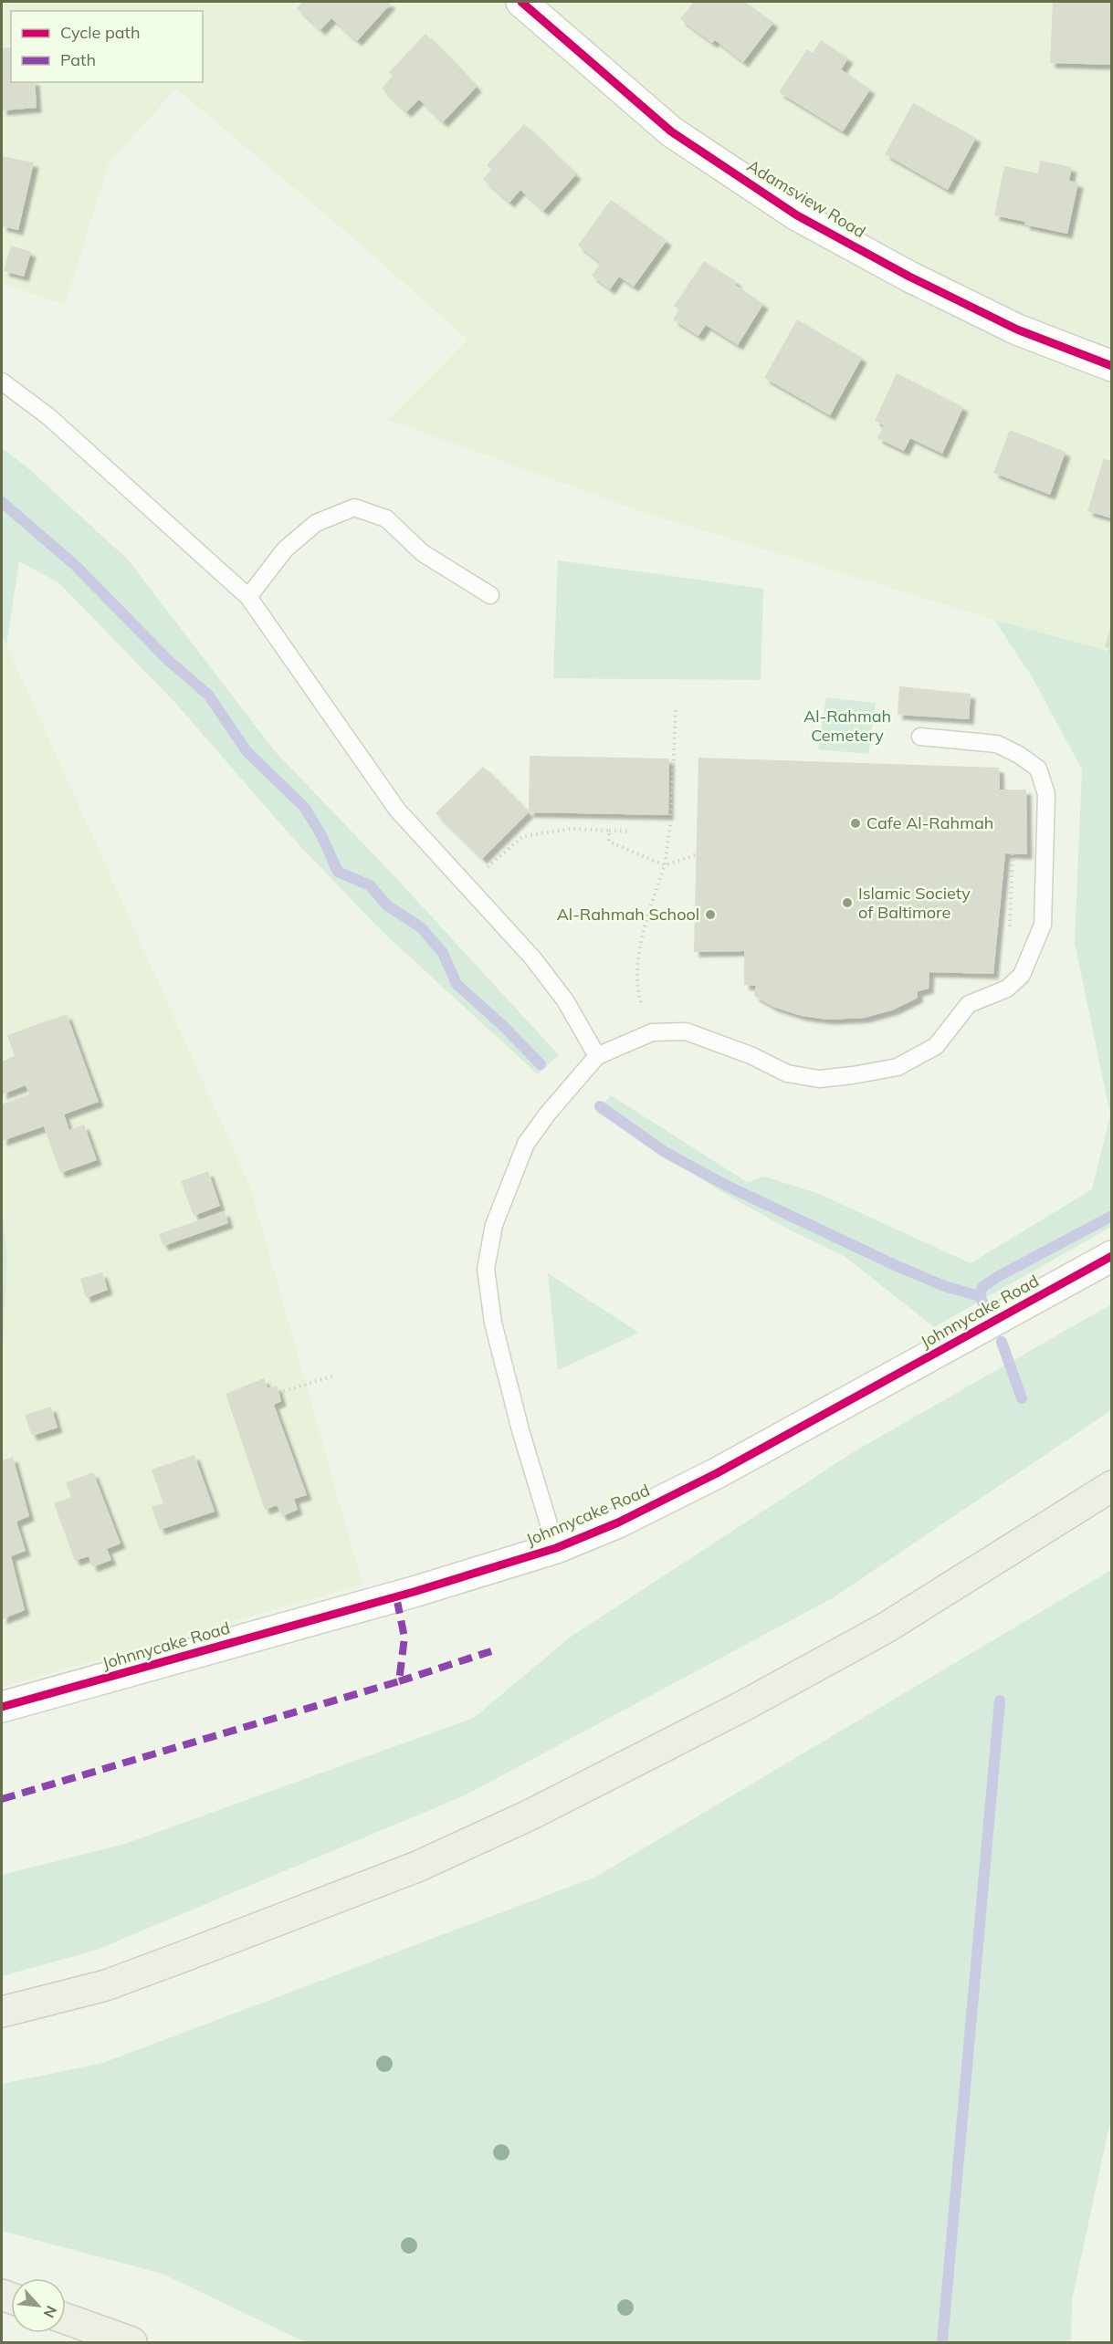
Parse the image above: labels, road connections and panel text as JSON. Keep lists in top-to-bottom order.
{
  "streets": {
    "street": ["Adamsview Road", "Johnnycake Road"]
  },
  "parks": ["Al-Rahmah Cemetery"],
  "places": ["Cafe Al-Rahmah", "Islamic Society of Baltimore", "Al-Rahmah School"],
  "legend": ["Cycle path", "Path"],
  "north": "bottom right"
}
